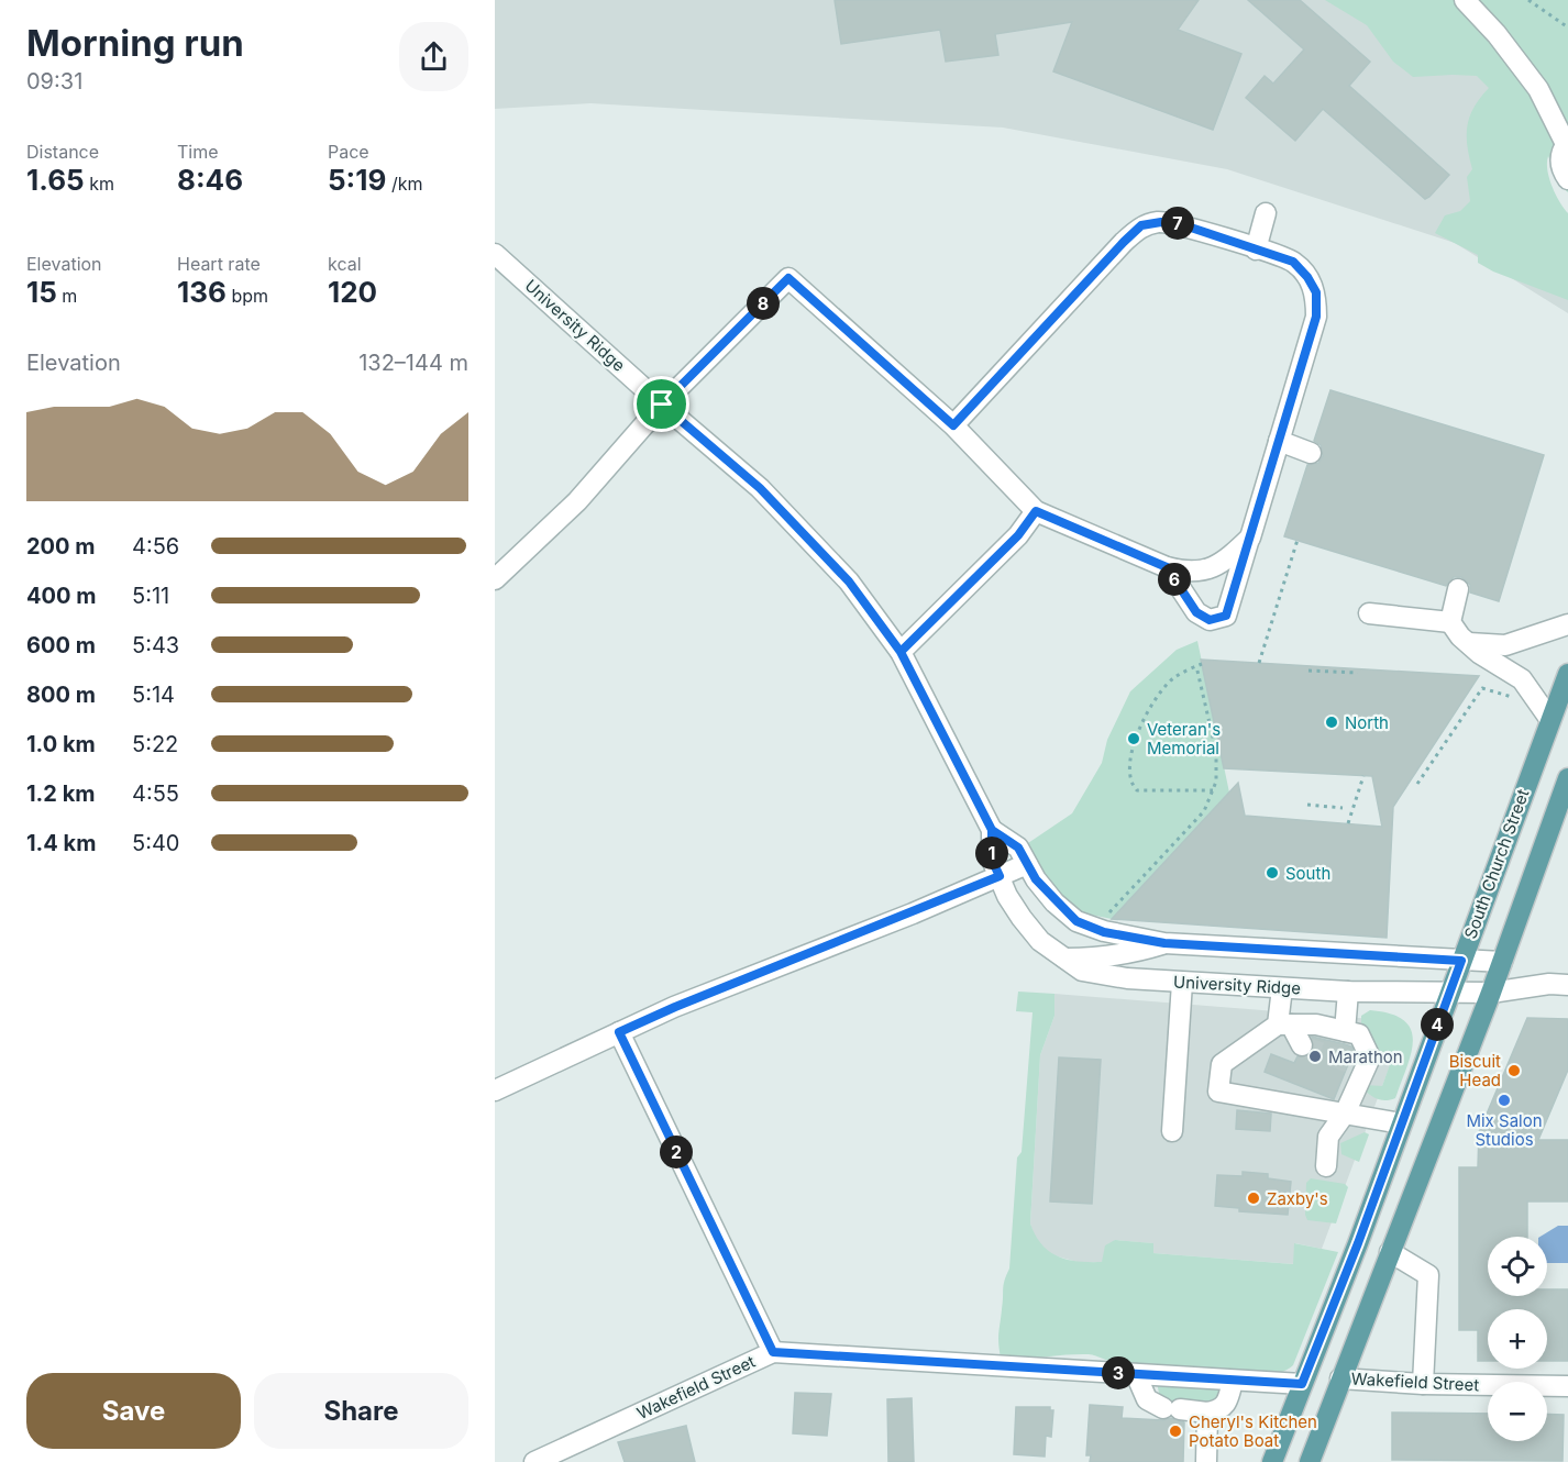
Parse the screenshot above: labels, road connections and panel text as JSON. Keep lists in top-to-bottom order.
{
  "streets": {
    "main road": ["South Church Street"],
    "street": ["University Ridge", "Wakefield Street"]
  },
  "crossings": [
    ["University Ridge", "South Church Street"],
    ["South Church Street", "Wakefield Street"]
  ],
  "places": [
    "North",
    "Veteran's Memorial",
    "South",
    "Marathon",
    "Biscuit Head",
    "Mix Salon Studios",
    "Zaxby's",
    "Cheryl's Kitchen Potato Boat"
  ],
  "page": {
    "heading": ["Morning run", "09:31"],
    "stats": [
      ["Distance", "1.65 km"],
      ["Time", "8:46"],
      ["Pace", "5:19 /km"],
      ["Elevation", "15 m"],
      ["Heart rate", "136 bpm"],
      ["kcal", "120"]
    ],
    "pins": [
      "7",
      "8",
      "6",
      "1",
      "4",
      "2",
      "3"
    ],
    "chart": ["Elevation", "132–144 m"],
    "list": [
      {
        "name": "200 m",
        "note": "4:56"
      },
      {
        "name": "400 m",
        "note": "5:11"
      },
      {
        "name": "600 m",
        "note": "5:43"
      },
      {
        "name": "800 m",
        "note": "5:14"
      },
      {
        "name": "1.0 km",
        "note": "5:22"
      },
      {
        "name": "1.2 km",
        "note": "4:55"
      },
      {
        "name": "1.4 km",
        "note": "5:40"
      }
    ],
    "map_buttons": ["+", "−"],
    "buttons": ["Save", "Share"]
  }
}
